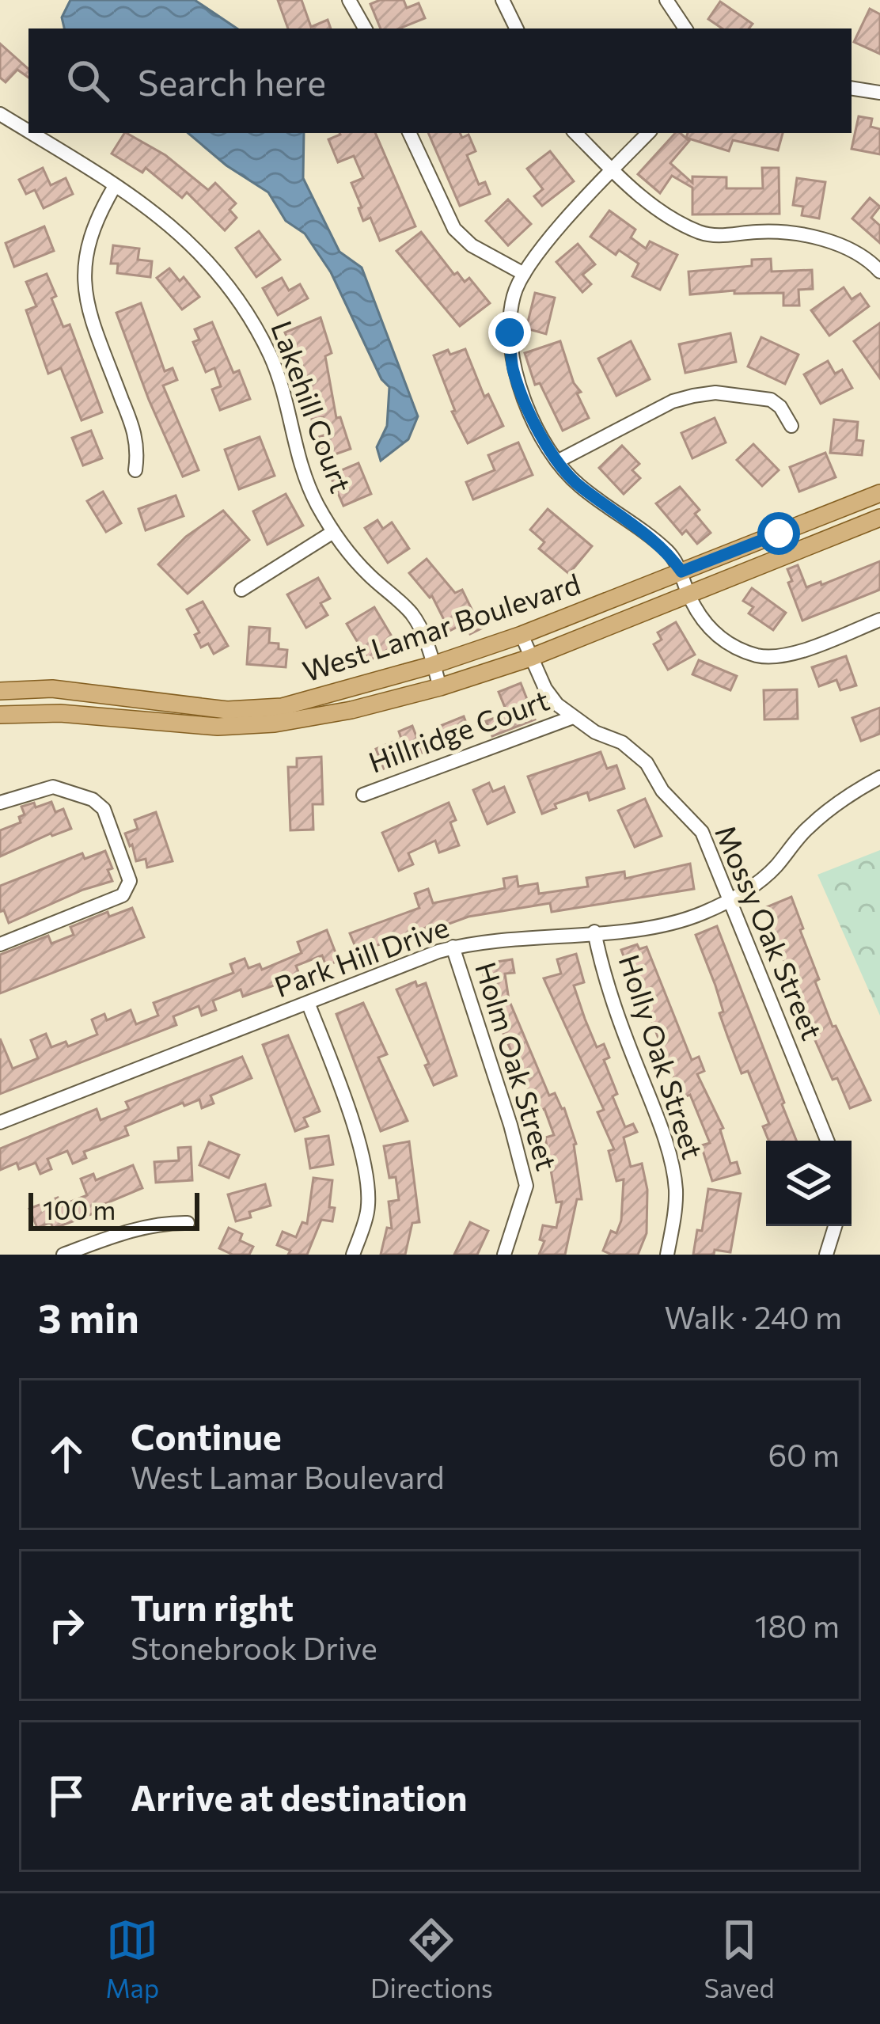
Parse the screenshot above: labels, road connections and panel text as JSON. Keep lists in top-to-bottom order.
{
  "streets": {
    "main road": ["West Lamar Boulevard"],
    "street": [
      "Lakehill Court",
      "Hillridge Court",
      "Mossy Oak Street",
      "Park Hill Drive",
      "Holly Oak Street",
      "Holm Oak Street"
    ]
  },
  "crossings": [
    ["Lakehill Court", "West Lamar Boulevard"],
    ["West Lamar Boulevard", "Mossy Oak Street"],
    ["Hillridge Court", "Mossy Oak Street"],
    ["Mossy Oak Street", "Park Hill Drive"],
    ["Park Hill Drive", "Holly Oak Street"],
    ["Park Hill Drive", "Holm Oak Street"]
  ],
  "scale_bar": "100 m",
  "page": {
    "search": "Search here",
    "scale": "100 m",
    "heading": ["3 min", "Walk · 240 m"],
    "list": [
      ["Continue", "West Lamar Boulevard", "60 m"],
      ["Turn right", "Stonebrook Drive", "180 m"],
      "Arrive at destination"
    ],
    "nav": ["Map", "Directions", "Saved"]
  }
}
